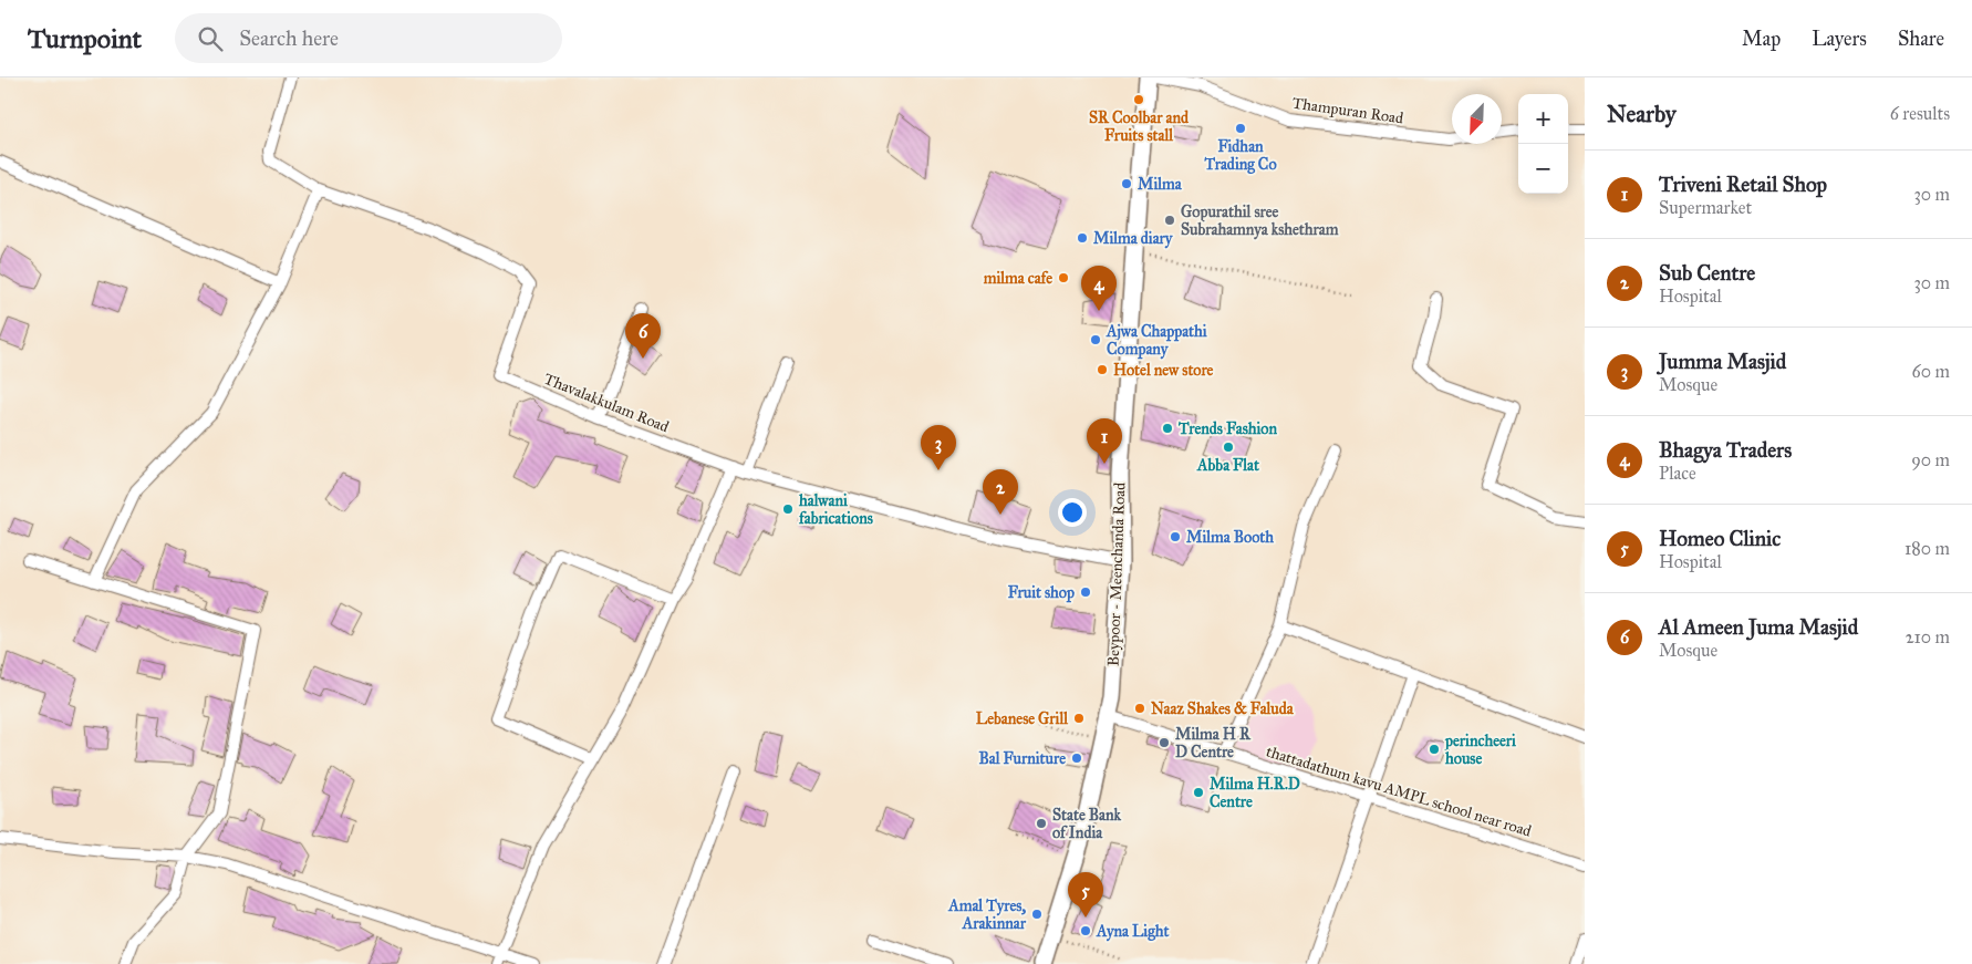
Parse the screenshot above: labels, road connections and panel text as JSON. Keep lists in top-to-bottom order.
{
  "streets": {
    "main road": ["Beypoor - Meenchanda Road"],
    "street": ["Thampuran Road", "Thavalakkulam Road", "thattadathum kavu AMPL school near road"]
  },
  "crossings": [
    ["Thavalakkulam Road", "Beypoor - Meenchanda Road"],
    ["Beypoor - Meenchanda Road", "thattadathum kavu AMPL school near road"]
  ],
  "places": [
    "SR Coolbar and Fruits stall",
    "Fidhan Trading Co",
    "Milma",
    "Gopurathil sree Subrahamnya kshethram",
    "Milma diary",
    "milma cafe",
    "Ajwa Chappathi Company",
    "Hotel new store",
    "Trends Fashion",
    "Abba Flat",
    "halwani fabrications",
    "Milma Booth",
    "Fruit shop",
    "Naaz Shakes & Faluda",
    "Lebanese Grill",
    "Milma H R D Centre",
    "perincheeri house",
    "Bal Furniture",
    "Milma H.R.D Centre",
    "State Bank of India",
    "Amal Tyres, Arakinnar",
    "Ayna Light"
  ],
  "north": "bottom left",
  "page": {
    "header": "Turnpoint",
    "search": "Search here",
    "nav": ["Map", "Layers", "Share"],
    "heading": ["Nearby", "6 results"],
    "map_buttons": ["+", "−"],
    "list": [
      {
        "mark": "1",
        "name": "Triveni Retail Shop",
        "note": "Supermarket",
        "value": "30 m"
      },
      {
        "mark": "2",
        "name": "Sub Centre",
        "note": "Hospital",
        "value": "30 m"
      },
      {
        "mark": "3",
        "name": "Jumma Masjid",
        "note": "Mosque",
        "value": "60 m"
      },
      {
        "mark": "4",
        "name": "Bhagya Traders",
        "note": "Place",
        "value": "90 m"
      },
      {
        "mark": "5",
        "name": "Homeo Clinic",
        "note": "Hospital",
        "value": "180 m"
      },
      {
        "mark": "6",
        "name": "Al Ameen Juma Masjid",
        "note": "Mosque",
        "value": "210 m"
      }
    ],
    "pins": [
      "4",
      "6",
      "1",
      "3",
      "2",
      "5"
    ]
  }
}
